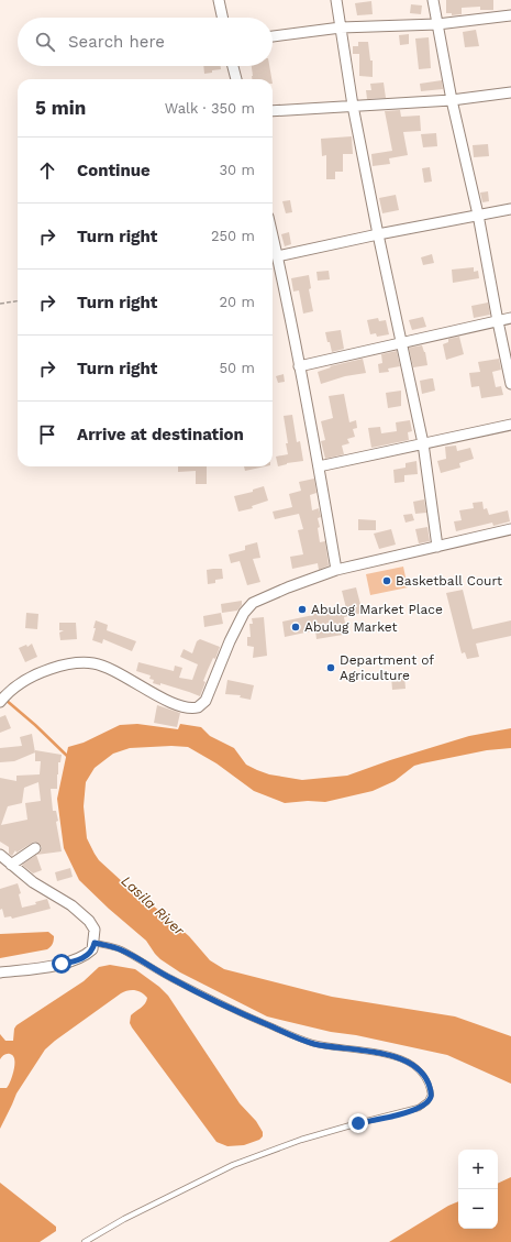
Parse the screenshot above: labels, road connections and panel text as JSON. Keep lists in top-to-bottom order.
{
  "water": ["Lasila River"],
  "places": [
    "Basketball Court",
    "Abulog Market Place",
    "Abulug Market",
    "Department of Agriculture"
  ],
  "page": {
    "search": "Search here",
    "heading": ["5 min", "Walk · 350 m"],
    "list": [
      ["Continue", "30 m"],
      ["Turn right", "250 m"],
      ["Turn right", "20 m"],
      ["Turn right", "50 m"],
      "Arrive at destination"
    ],
    "map_buttons": ["+", "−"]
  }
}
